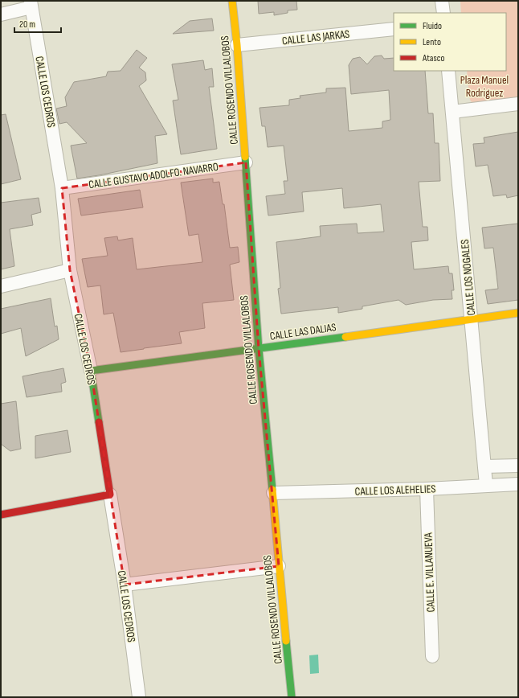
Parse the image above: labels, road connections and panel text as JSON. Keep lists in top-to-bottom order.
{
  "streets": {
    "street": [
      "CALLE LAS JARKAS",
      "CALLE ROSENDO VILLALOBOS",
      "CALLE LOS CEDROS",
      "CALLE GUSTAVO ADOLFO. NAVARRO",
      "CALLE LOS NOGALES",
      "CALLE LAS DALIAS",
      "CALLE LOS ALEHELIES",
      "CALLE E. VILLANUEVA"
    ]
  },
  "crossings": [
    ["CALLE LAS JARKAS", "CALLE ROSENDO VILLALOBOS"],
    ["CALLE ROSENDO VILLALOBOS", "CALLE GUSTAVO ADOLFO. NAVARRO"],
    ["CALLE ROSENDO VILLALOBOS", "CALLE LAS DALIAS"],
    ["CALLE ROSENDO VILLALOBOS", "CALLE LOS ALEHELIES"],
    ["CALLE LOS CEDROS", "CALLE GUSTAVO ADOLFO. NAVARRO"],
    ["CALLE LOS CEDROS", "CALLE LAS DALIAS"],
    ["CALLE LOS NOGALES", "CALLE LAS DALIAS"],
    ["CALLE LOS NOGALES", "CALLE LOS ALEHELIES"],
    ["CALLE LOS ALEHELIES", "CALLE E. VILLANUEVA"]
  ],
  "parks": ["Plaza Manuel Rodriguez"],
  "legend": ["Fluido", "Lento", "Atasco"],
  "scale_bar": "20 m"
}
